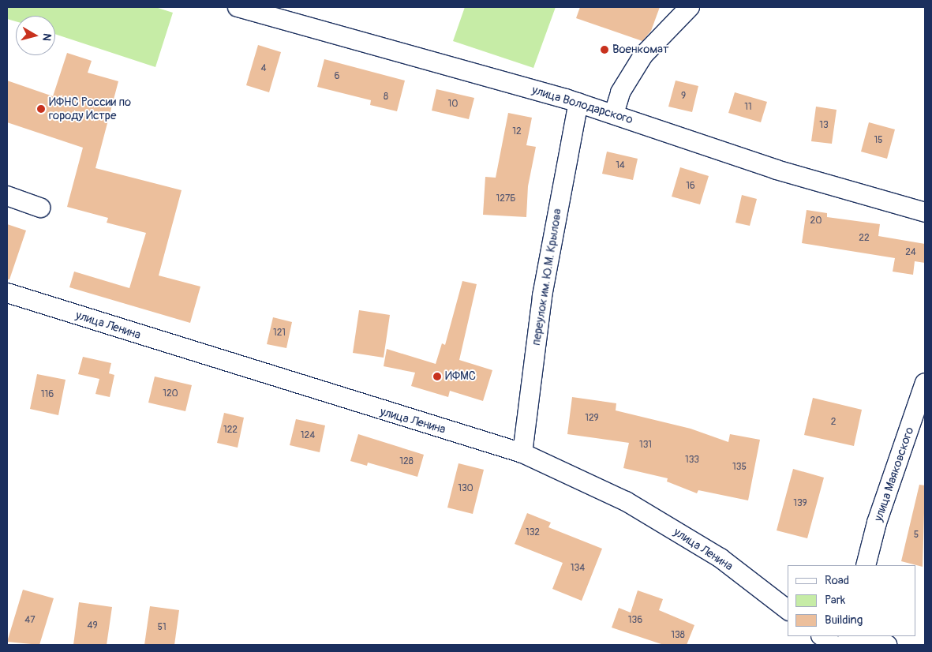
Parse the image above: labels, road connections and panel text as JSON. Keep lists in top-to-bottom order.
{
  "streets": {
    "street": [
      "улица Володарского",
      "переулок им. Ю.М. Крылова",
      "улица Ленина",
      "улица Маяковского"
    ]
  },
  "crossings": [
    ["улица Володарского", "переулок им. Ю.М. Крылова"],
    ["переулок им. Ю.М. Крылова", "улица Ленина"]
  ],
  "places": ["Военкомат", "ИФНС России по городу Истре", "ИФМС"],
  "house_numbers": [
    "4",
    "6",
    "9",
    "8",
    "10",
    "11",
    "13",
    "12",
    "15",
    "14",
    "16",
    "127Б",
    "20",
    "22",
    "24",
    "121",
    "120",
    "116",
    "129",
    "2",
    "122",
    "124",
    "131",
    "133",
    "128",
    "135",
    "130",
    "139",
    "132",
    "5",
    "134",
    "47",
    "136",
    "49",
    "51",
    "138"
  ],
  "legend": ["Road", "Park", "Building"],
  "north": "right"
}
